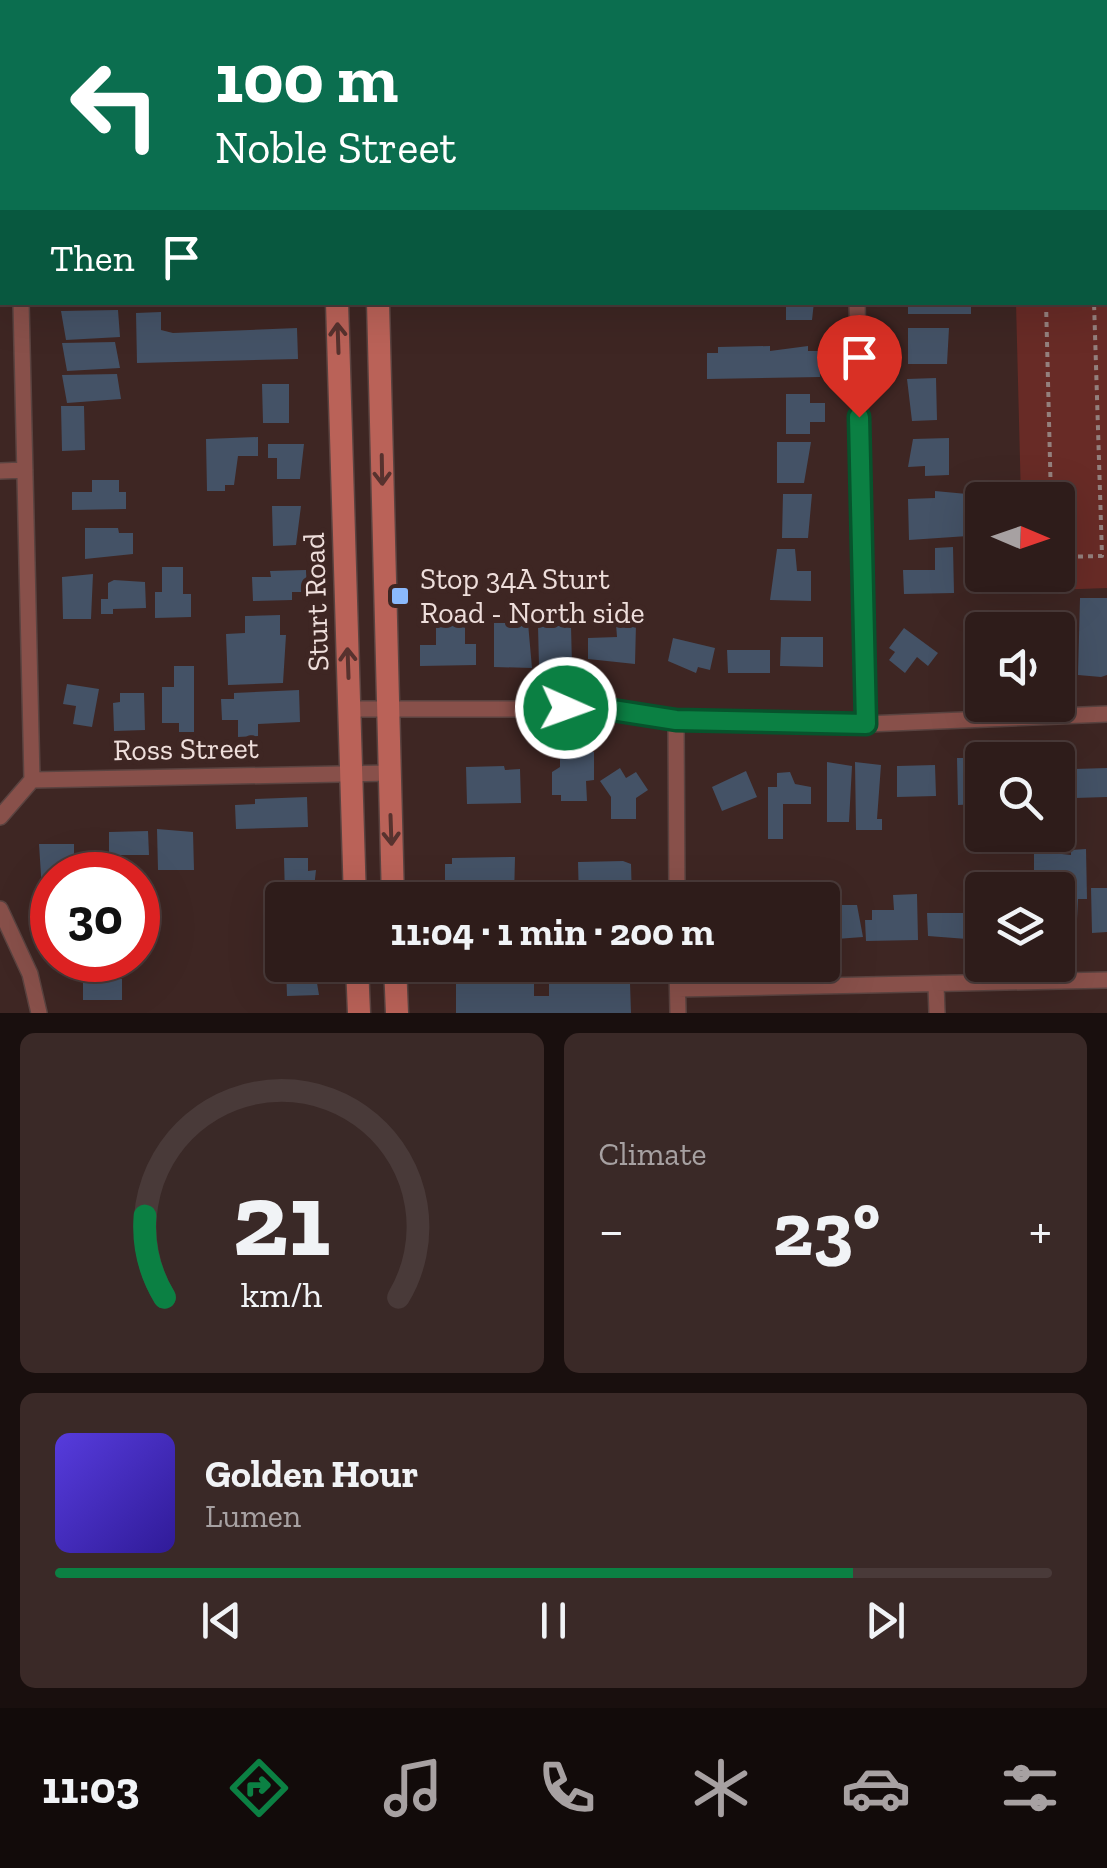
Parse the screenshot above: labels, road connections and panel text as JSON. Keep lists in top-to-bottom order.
{
  "streets": {
    "main road": ["Sturt Road"],
    "street": ["Ross Street"]
  },
  "crossings": [
    ["Sturt Road", "Ross Street"]
  ],
  "places": {
    "transit": ["Stop 34A Sturt Road - North side"]
  },
  "north": "right",
  "page": {
    "turn": ["100 m", "Noble Street"],
    "then": "Then",
    "limit": "30",
    "trip": "11:04 · 1 min · 200 m",
    "tile": "Climate",
    "heat": ["−", "23°", "+"],
    "song": ["Golden Hour", "Lumen"],
    "tabs": "11:03",
    "gauge": ["21", "km/h"]
  }
}
